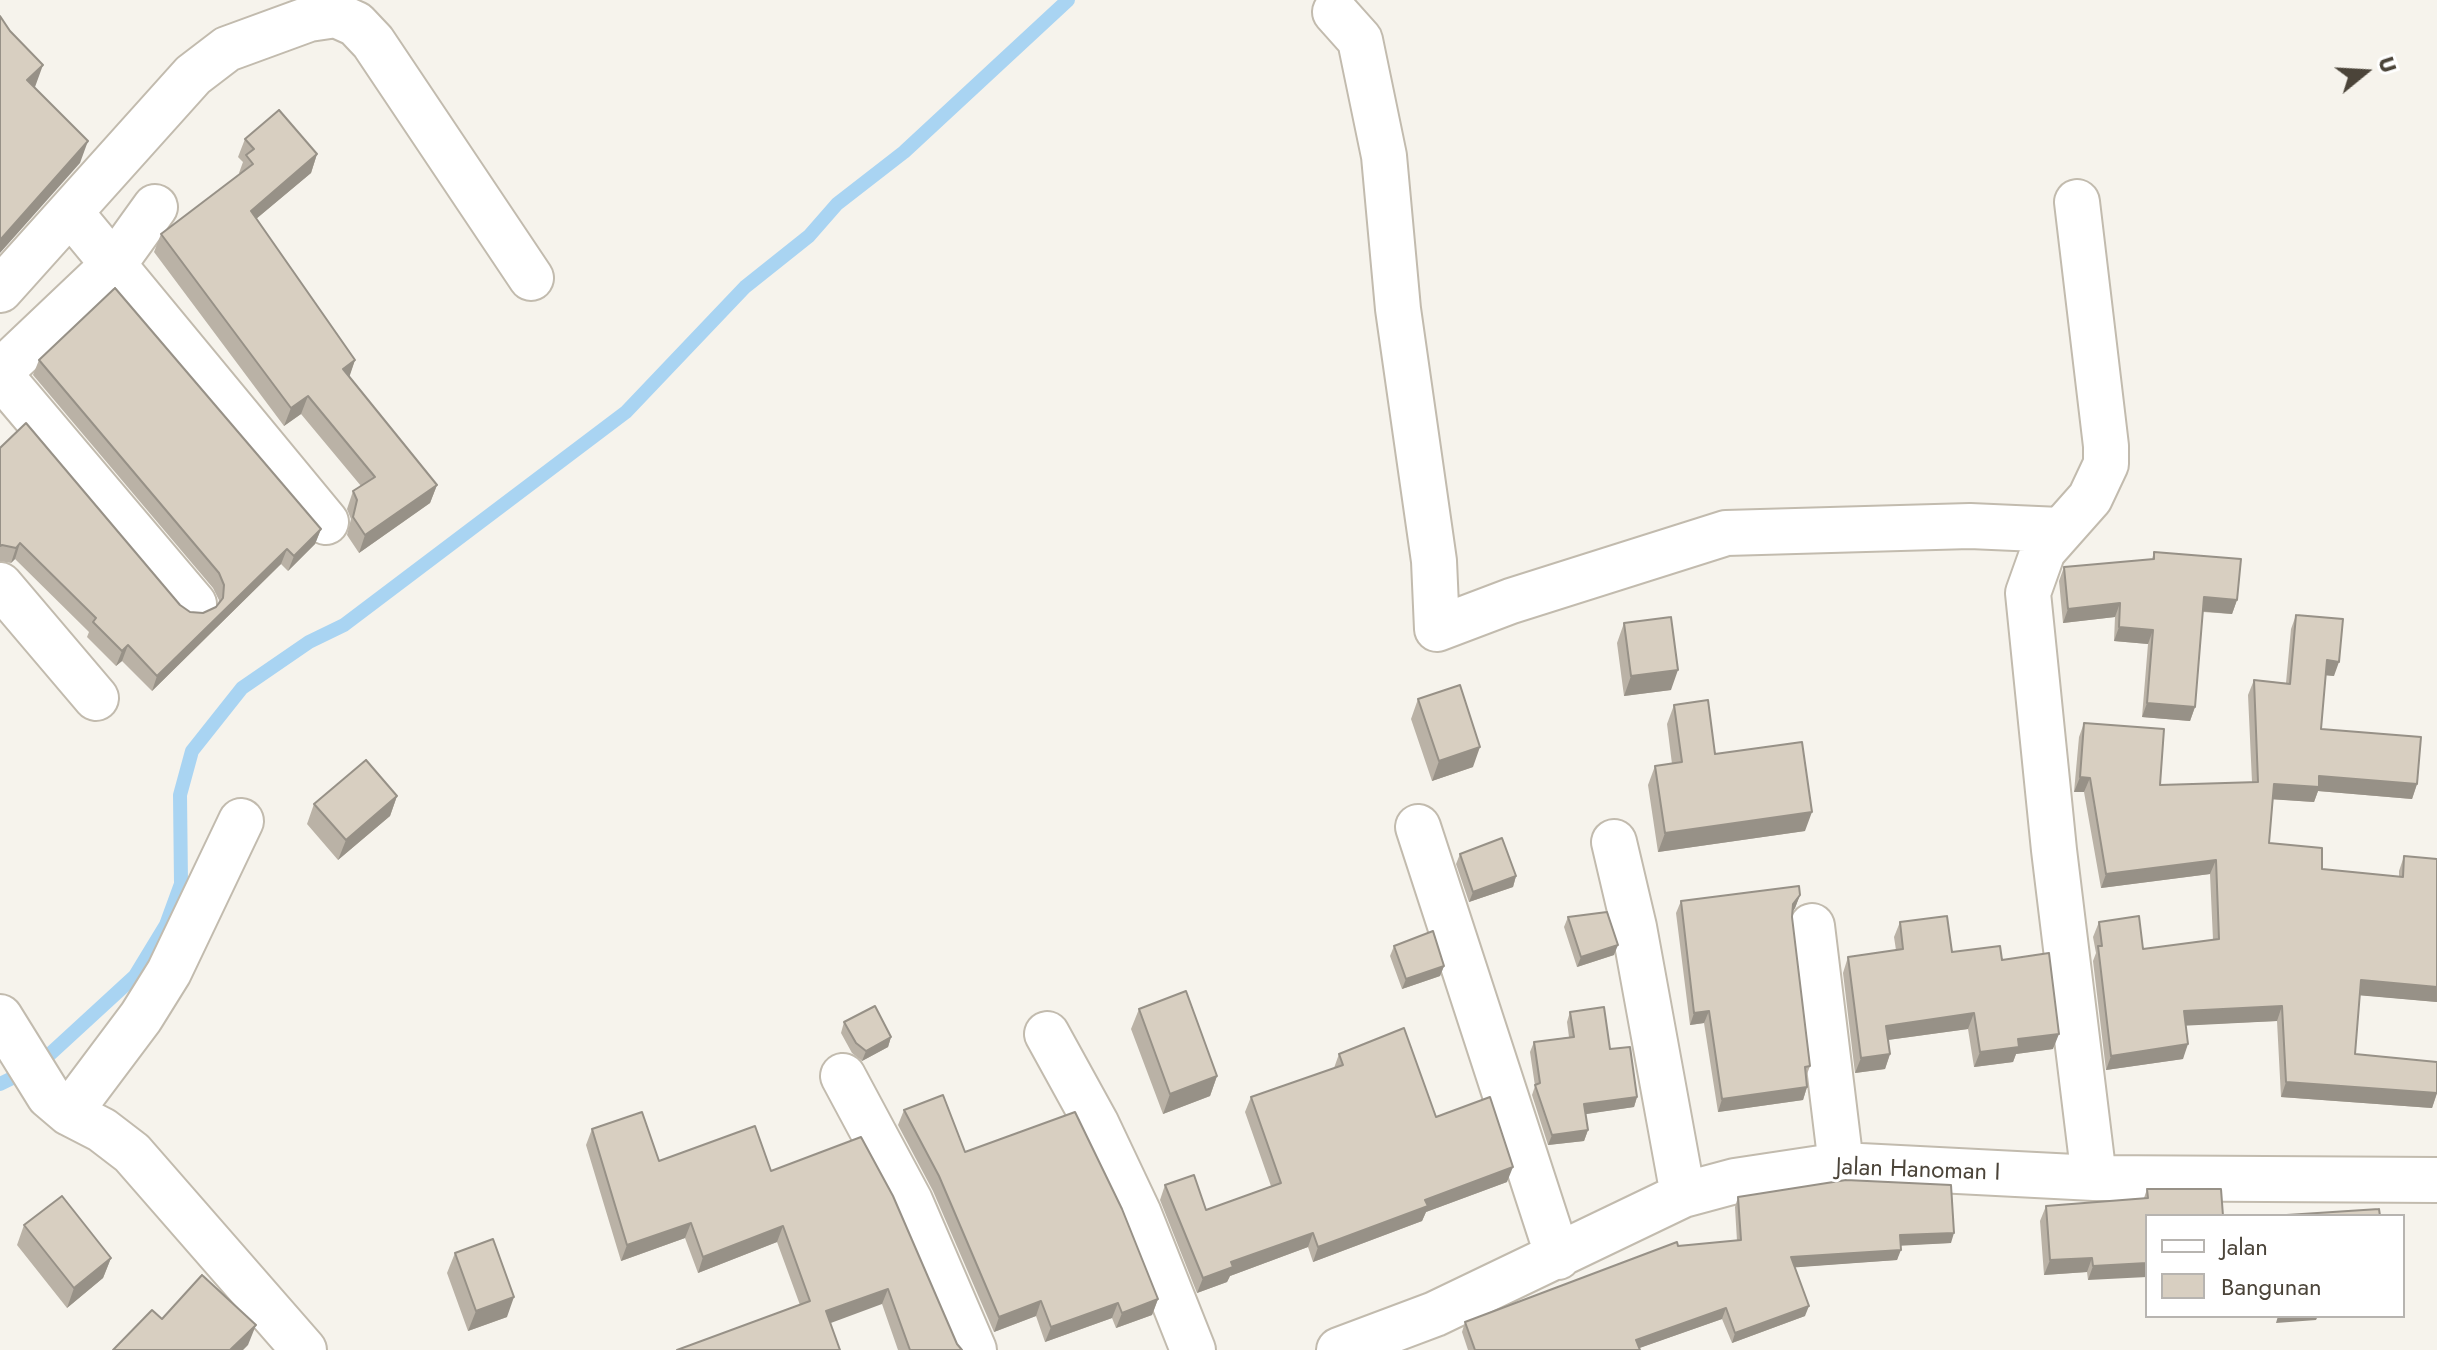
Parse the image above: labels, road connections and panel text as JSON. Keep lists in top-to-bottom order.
{
  "streets": {
    "street": ["Jalan Hanoman I"]
  },
  "legend": ["Jalan", "Bangunan"],
  "north": "right"
}
